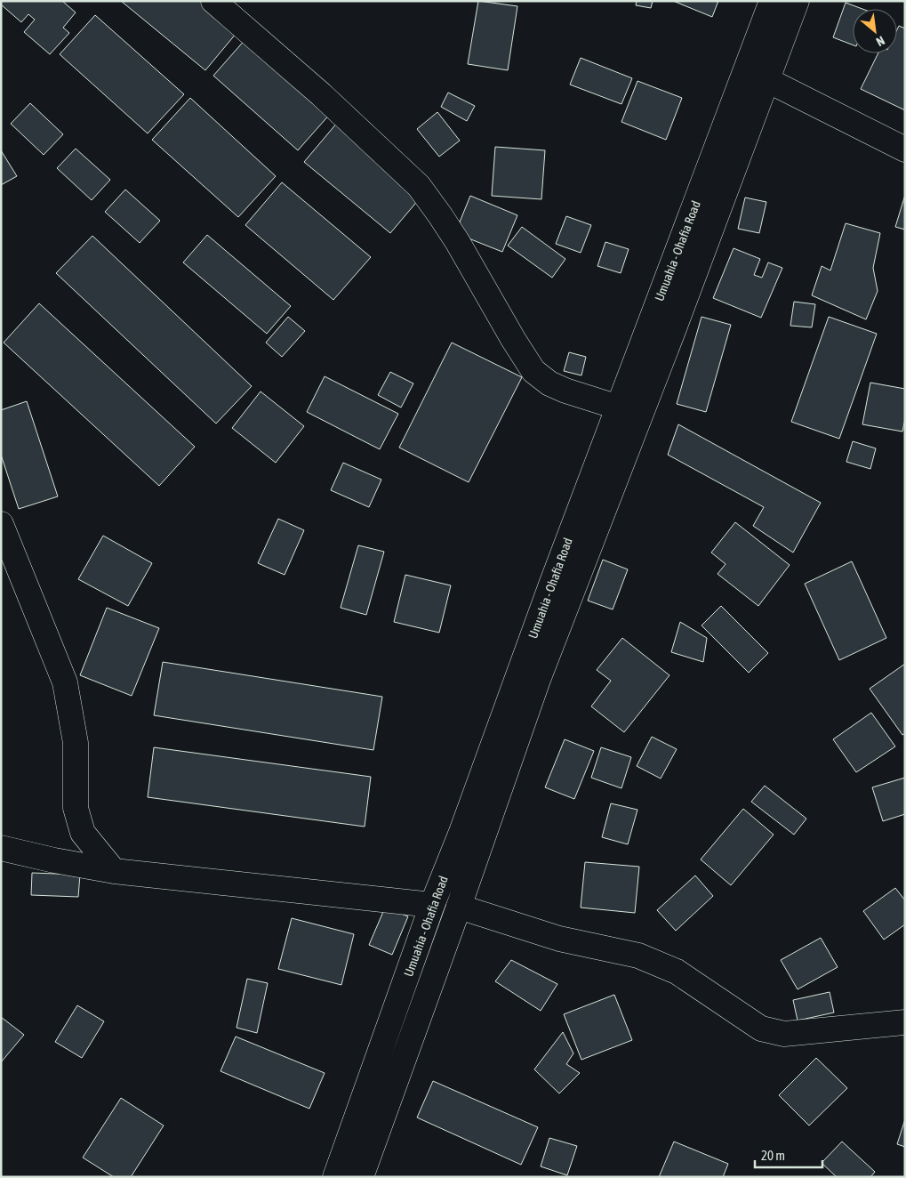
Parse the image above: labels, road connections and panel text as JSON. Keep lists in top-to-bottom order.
{
  "streets": {
    "main road": ["Umuahia - Ohafia Road"]
  },
  "scale_bar": "20 m",
  "north": "bottom right"
}
